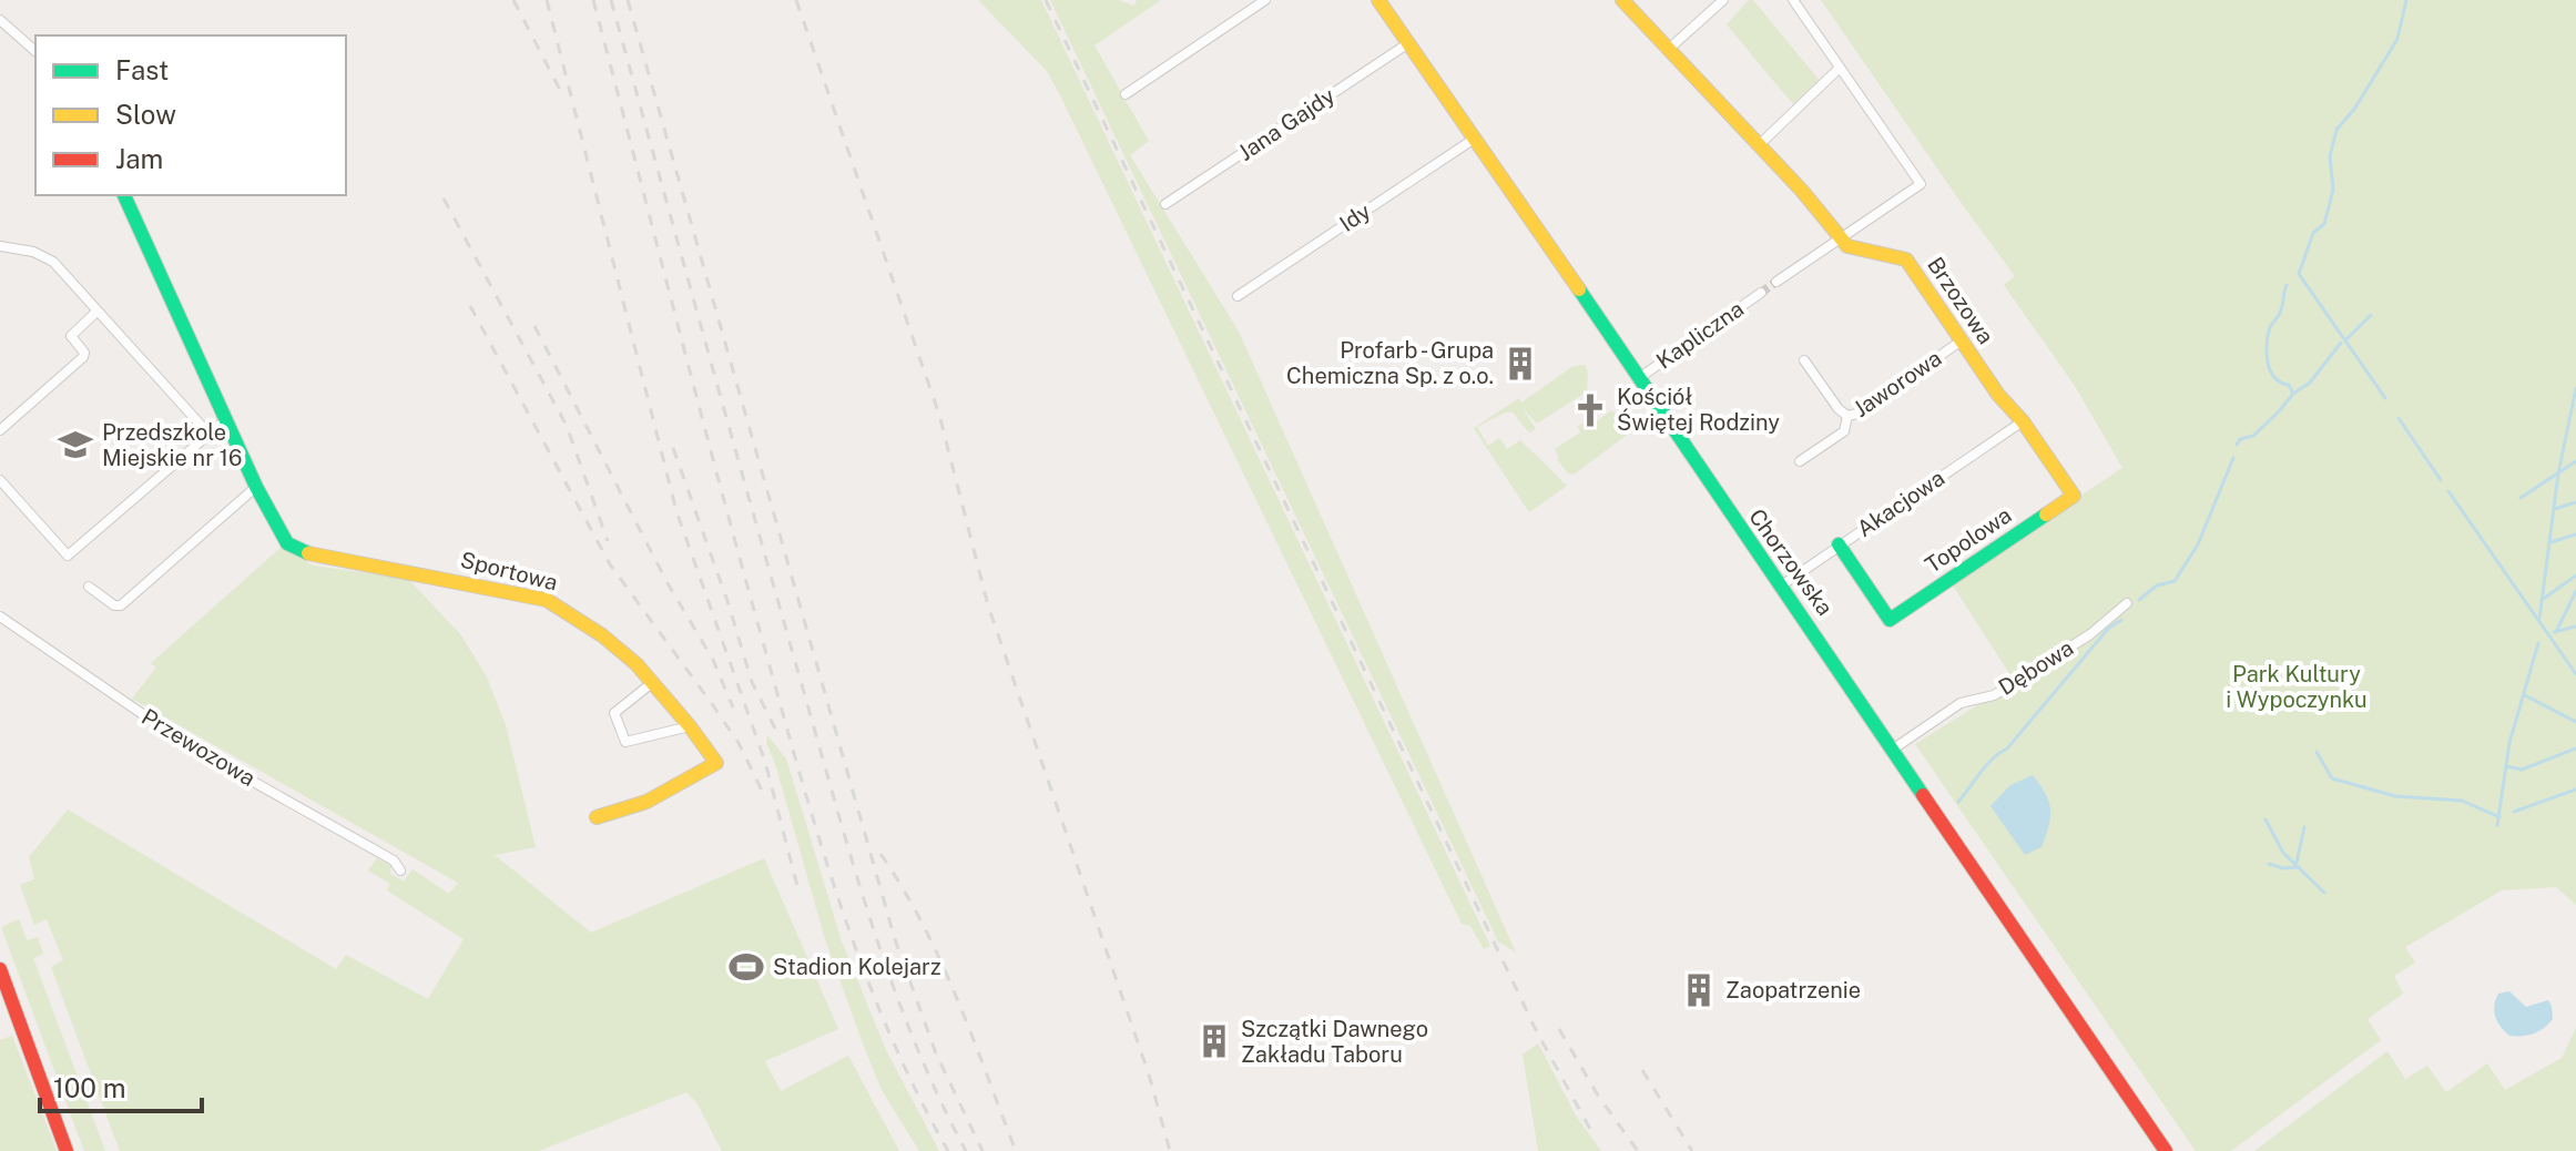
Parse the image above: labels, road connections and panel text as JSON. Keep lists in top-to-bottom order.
{
  "streets": {
    "street": [
      "Jana Gajdy",
      "Idy",
      "Brzozowa",
      "Kapliczna",
      "Jaworowa",
      "Akacjowa",
      "Topolowa",
      "Chorzowska",
      "Sportowa",
      "Dębowa",
      "Przewozowa"
    ]
  },
  "crossings": [
    ["Jana Gajdy", "Chorzowska"],
    ["Idy", "Chorzowska"],
    ["Brzozowa", "Jaworowa"],
    ["Brzozowa", "Akacjowa"],
    ["Brzozowa", "Topolowa"],
    ["Kapliczna", "Chorzowska"],
    ["Akacjowa", "Topolowa"],
    ["Akacjowa", "Chorzowska"],
    ["Chorzowska", "Dębowa"]
  ],
  "parks": ["Park Kultury i Wypoczynku"],
  "places": {
    "building": ["Profarb - Grupa Chemiczna Sp. z o.o.", "Zaopatrzenie", "Szczątki Dawnego Zakładu Taboru"],
    "church": ["Kościół Świętej Rodziny"],
    "school or university": ["Przedszkole Miejskie nr 16"],
    "sports": ["Stadion Kolejarz"]
  },
  "legend": ["Fast", "Slow", "Jam"],
  "scale_bar": "100 m"
}
